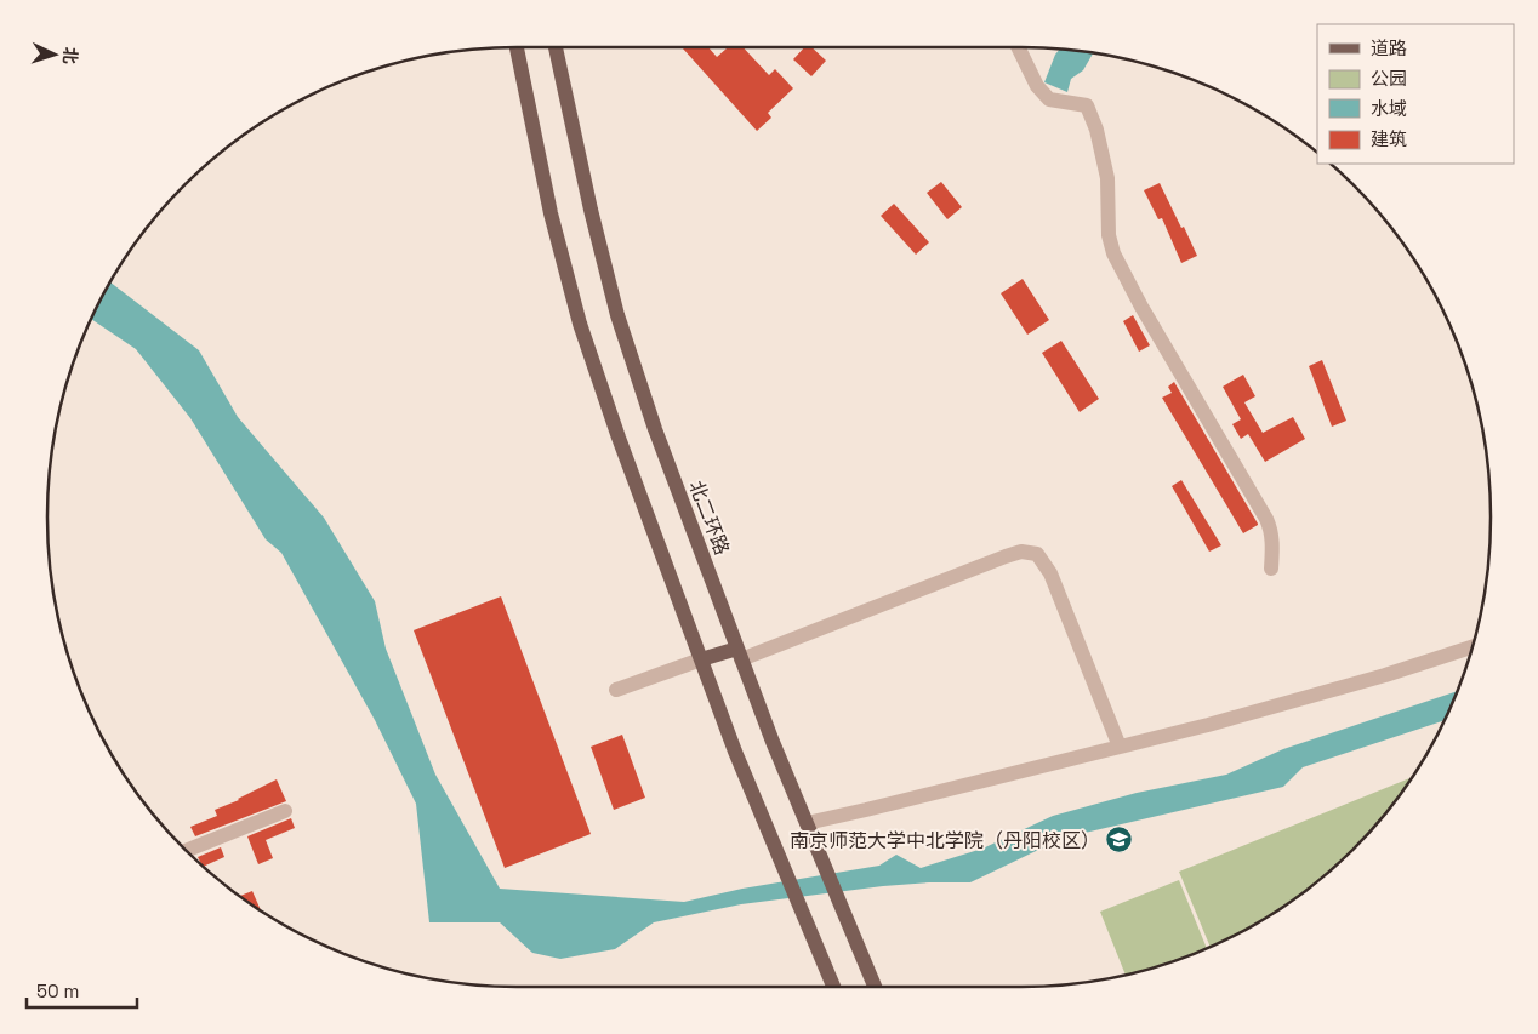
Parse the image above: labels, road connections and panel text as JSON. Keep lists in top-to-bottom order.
{
  "streets": {
    "main road": ["北二环路"]
  },
  "places": {
    "school or university": ["南京师范大学中北学院（丹阳校区）"]
  },
  "legend": [
    "道路",
    "公园",
    "水域",
    "建筑"
  ],
  "scale_bar": "50 m",
  "north": "right"
}
